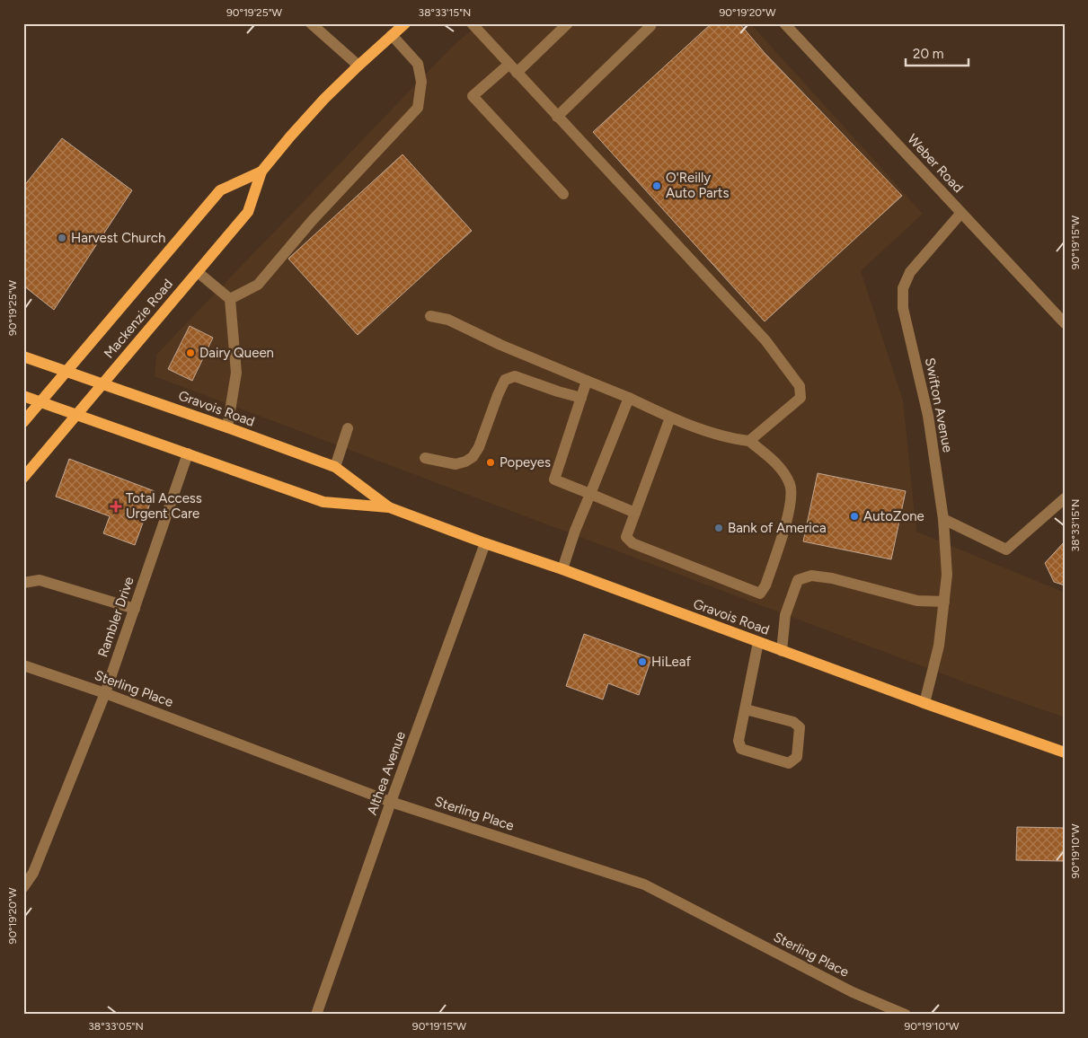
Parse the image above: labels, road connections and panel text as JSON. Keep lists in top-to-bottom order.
{
  "streets": {
    "main road": ["Mackenzie Road", "Gravois Road"],
    "street": [
      "Weber Road",
      "Swifton Avenue",
      "Rambler Drive",
      "Sterling Place",
      "Althea Avenue"
    ]
  },
  "crossings": [
    ["Weber Road", "Swifton Avenue"],
    ["Mackenzie Road", "Gravois Road"],
    ["Swifton Avenue", "Gravois Road"],
    ["Gravois Road", "Rambler Drive"],
    ["Gravois Road", "Althea Avenue"],
    ["Rambler Drive", "Sterling Place"],
    ["Sterling Place", "Althea Avenue"]
  ],
  "places": {
    "other": [
      "O'Reilly Auto Parts",
      "Harvest Church",
      "Dairy Queen",
      "Popeyes",
      "AutoZone",
      "Bank of America",
      "HiLeaf"
    ],
    "health": ["Total Access Urgent Care"]
  },
  "scale_bar": "20 m",
  "coordinates": [
    "90°19'25\"W",
    "38°33'15\"N",
    "90°19'20\"W",
    "90°19'15\"W",
    "90°19'10\"W",
    "38°33'05\"N"
  ]
}
